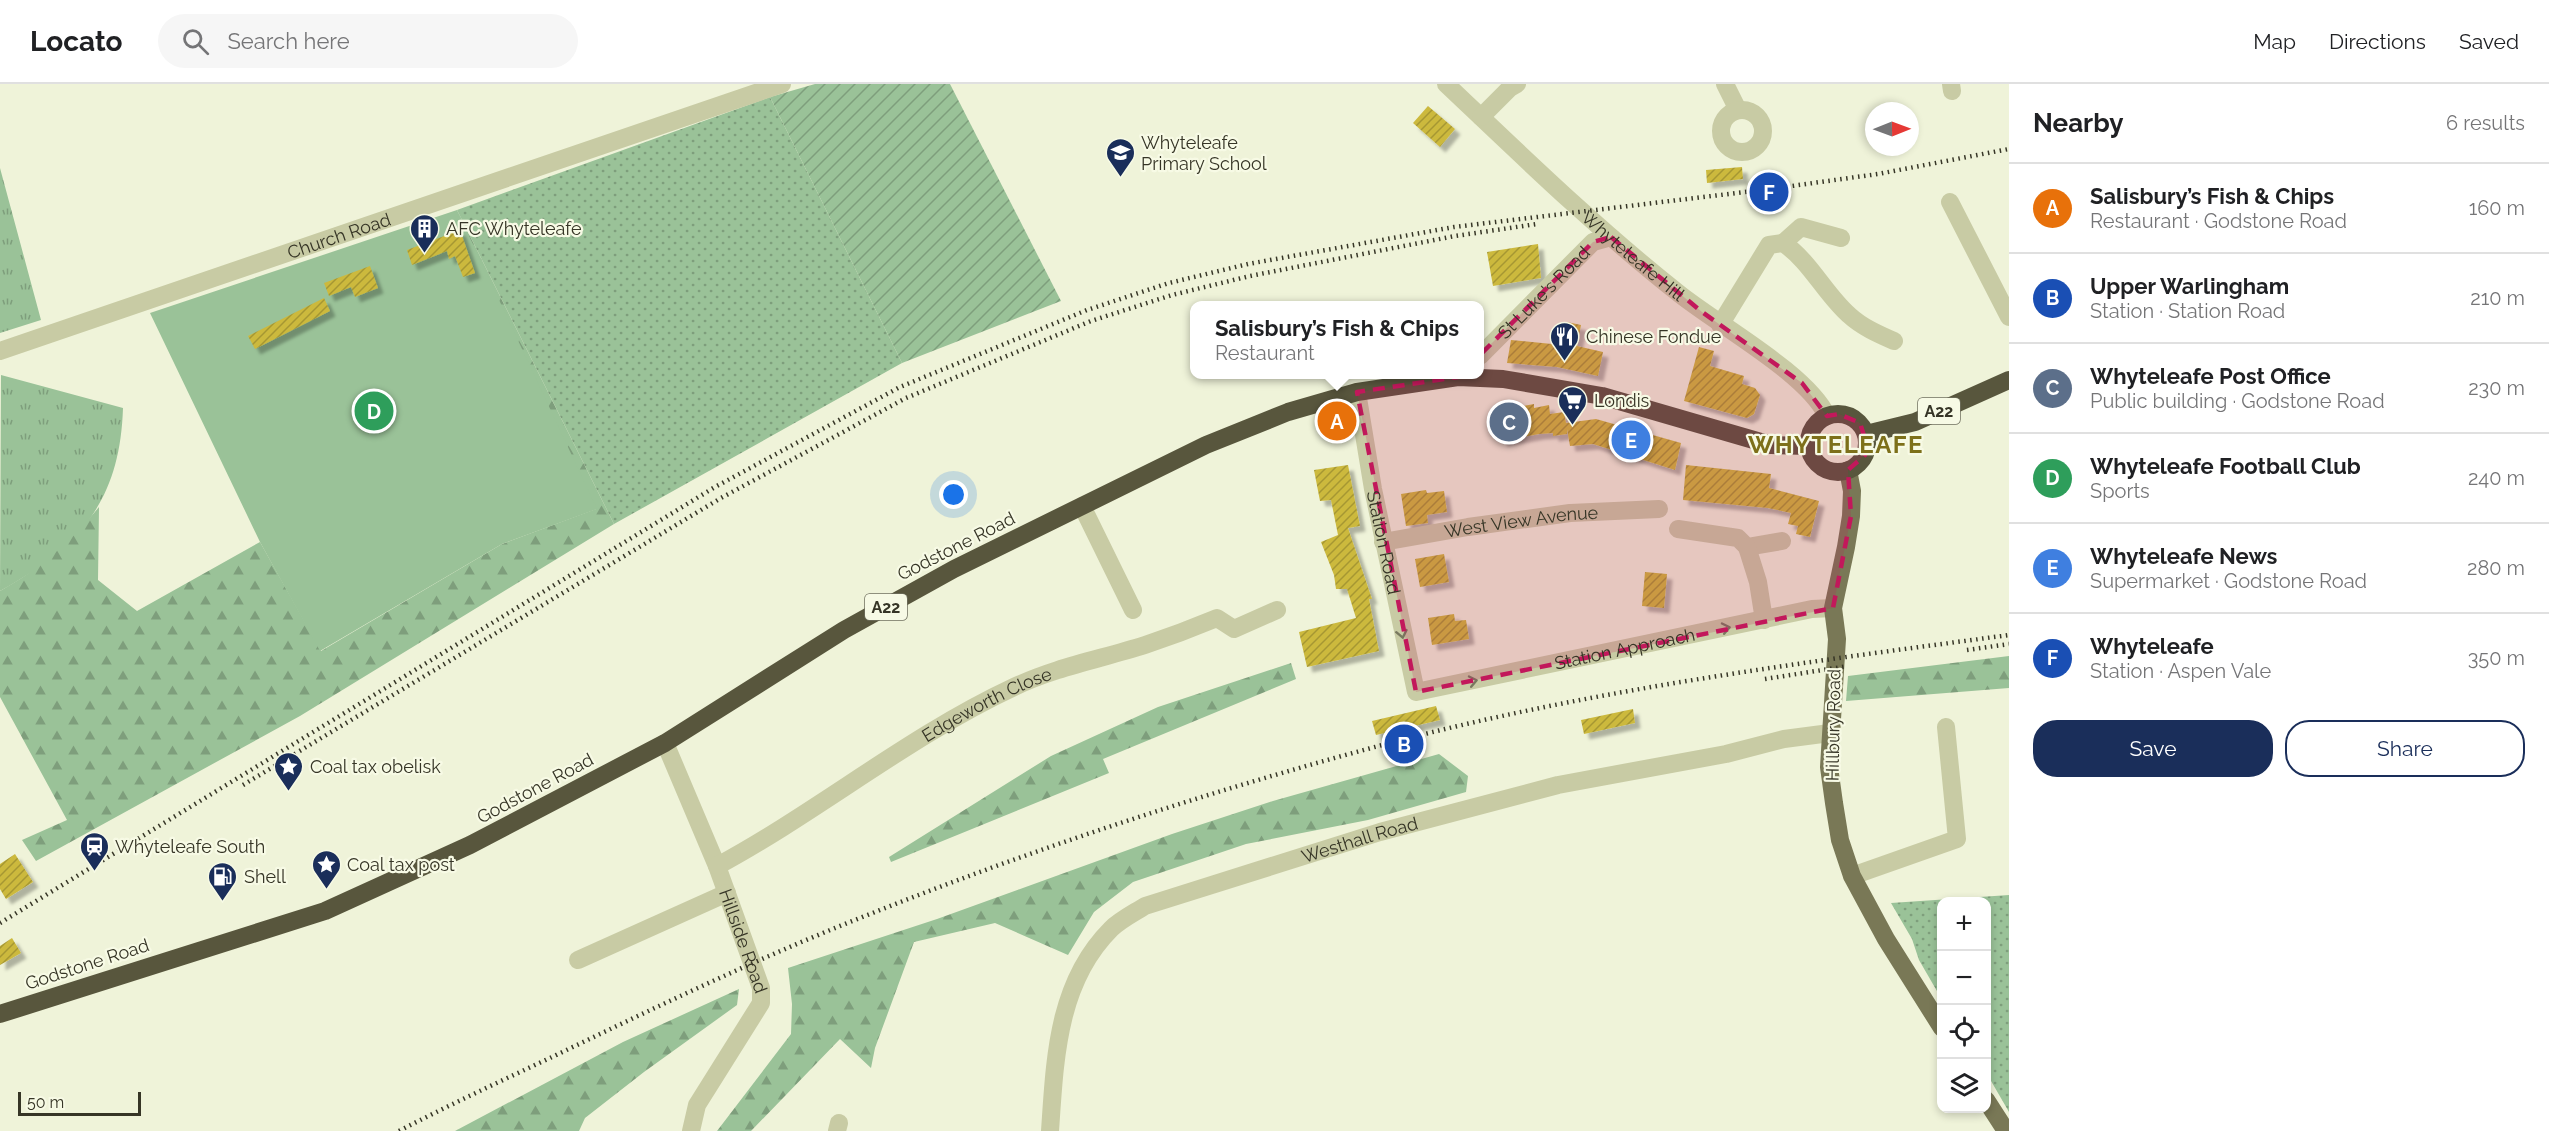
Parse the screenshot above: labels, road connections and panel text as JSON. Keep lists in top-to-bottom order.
{
  "streets": {
    "highway": ["A22", "Godstone Road"],
    "main road": ["Hillbury Road"],
    "street": [
      "Church Road",
      "Whyteleafe Hill",
      "St Luke's Road",
      "West View Avenue",
      "Station Road",
      "Station Approach",
      "Edgeworth Close",
      "Westhall Road",
      "Hillside Road"
    ]
  },
  "crossings": [
    ["Whyteleafe Hill", "St Luke's Road"],
    ["Whyteleafe Hill", "A22"],
    ["Whyteleafe Hill", "Godstone Road"],
    ["Whyteleafe Hill", "Hillbury Road"],
    ["A22", "Godstone Road"],
    ["A22", "Hillbury Road"],
    ["West View Avenue", "Station Road"],
    ["Station Road", "Godstone Road"],
    ["Station Road", "Station Approach"],
    ["Godstone Road", "Hillbury Road"],
    ["Godstone Road", "Hillside Road"],
    ["Station Approach", "Hillbury Road"],
    ["Edgeworth Close", "Hillside Road"],
    ["Hillbury Road", "Westhall Road"]
  ],
  "one_way": ["Station Road", "Station Approach"],
  "districts": ["WHYTELEAFE"],
  "places": {
    "school or university": ["Whyteleafe Primary School"],
    "building": ["AFC Whyteleafe"],
    "restaurant": ["Chinese Fondue"],
    "supermarket": ["Londis"],
    "place": ["Coal tax obelisk", "Coal tax post"],
    "station": ["Whyteleafe South"],
    "fuel station": ["Shell"]
  },
  "scale_bar": "50 m",
  "north": "right",
  "page": {
    "header": "Locato",
    "search": "Search here",
    "nav": ["Map", "Directions", "Saved"],
    "heading": ["Nearby", "6 results"],
    "list": [
      {
        "mark": "A",
        "name": "Salisbury’s Fish & Chips",
        "note": "Restaurant · Godstone Road",
        "value": "160 m"
      },
      {
        "mark": "B",
        "name": "Upper Warlingham",
        "note": "Station · Station Road",
        "value": "210 m"
      },
      {
        "mark": "C",
        "name": "Whyteleafe Post Office",
        "note": "Public building · Godstone Road",
        "value": "230 m"
      },
      {
        "mark": "D",
        "name": "Whyteleafe Football Club",
        "note": "Sports",
        "value": "240 m"
      },
      {
        "mark": "E",
        "name": "Whyteleafe News",
        "note": "Supermarket · Godstone Road",
        "value": "280 m"
      },
      {
        "mark": "F",
        "name": "Whyteleafe",
        "note": "Station · Aspen Vale",
        "value": "350 m"
      }
    ],
    "pins": [
      "F",
      "D",
      "A",
      "C",
      "E",
      "B"
    ],
    "popup": ["Salisbury’s Fish & Chips", "Restaurant"],
    "buttons": ["Save", "Share"],
    "map_buttons": ["+", "−"],
    "scale": "50 m"
  }
}
